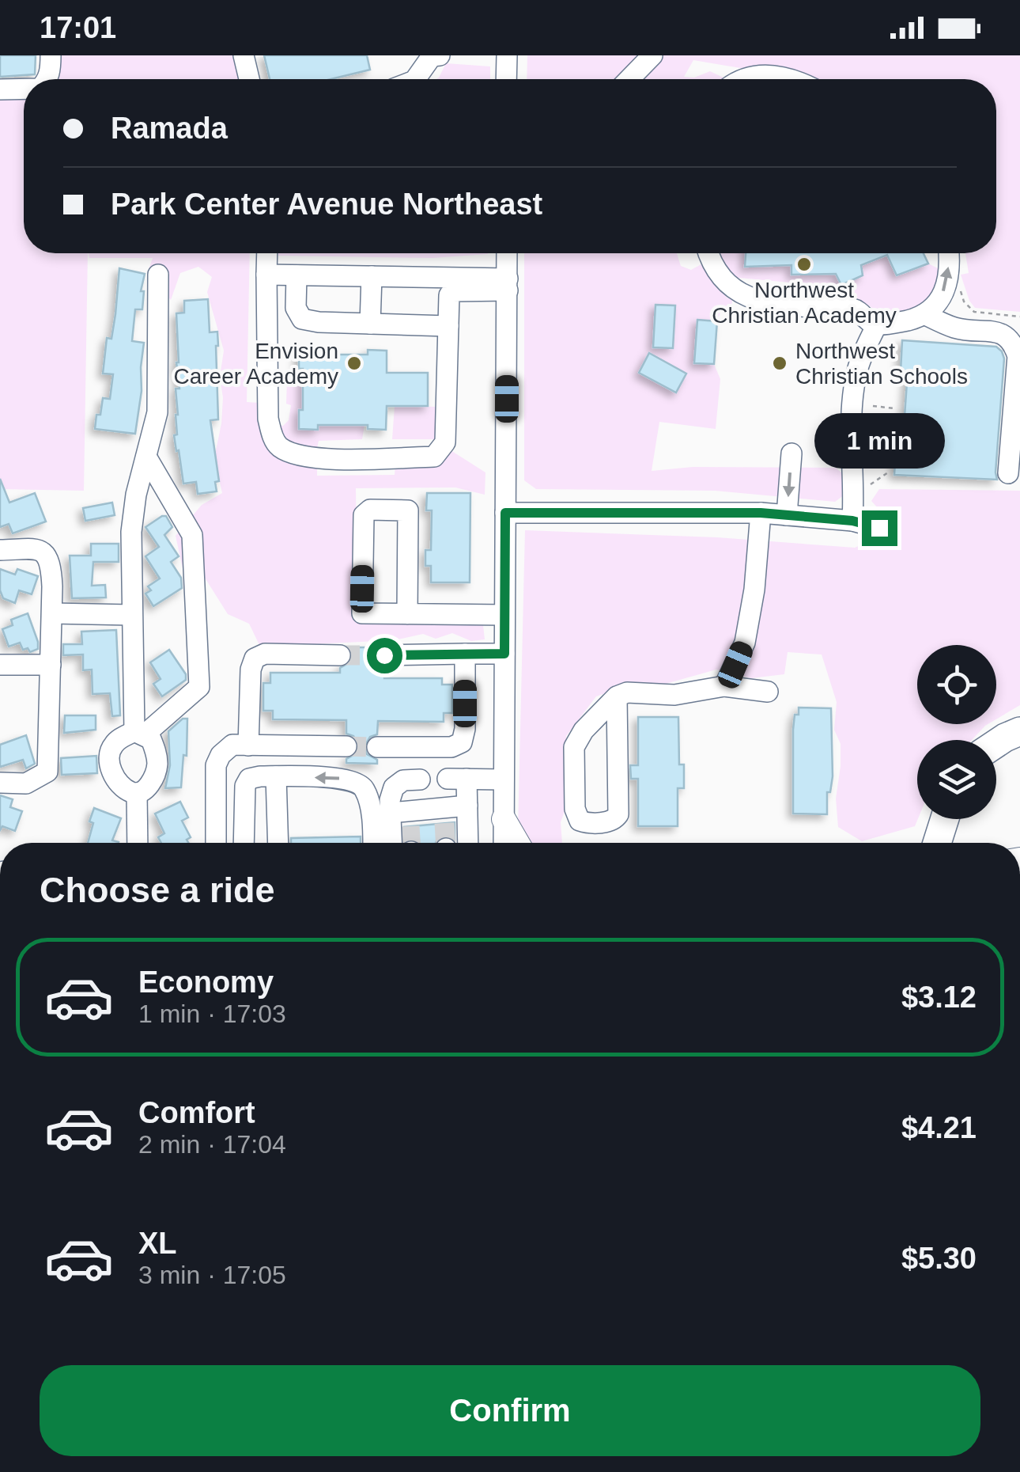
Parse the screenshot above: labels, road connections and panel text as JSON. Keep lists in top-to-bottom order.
{
  "places": ["Northwest Christian Academy", "Envision Career Academy", "Northwest Christian Schools"],
  "page": {
    "status": "17:01",
    "banner": ["Ramada", "Park Center Avenue Northeast"],
    "bubble": "1 min",
    "heading": "Choose a ride",
    "list": [
      {
        "name": "Economy",
        "note": "1 min · 17:03",
        "value": "$3.12"
      },
      {
        "name": "Comfort",
        "note": "2 min · 17:04",
        "value": "$4.21"
      },
      {
        "name": "XL",
        "note": "3 min · 17:05",
        "value": "$5.30"
      }
    ],
    "buttons": "Confirm"
  }
}
